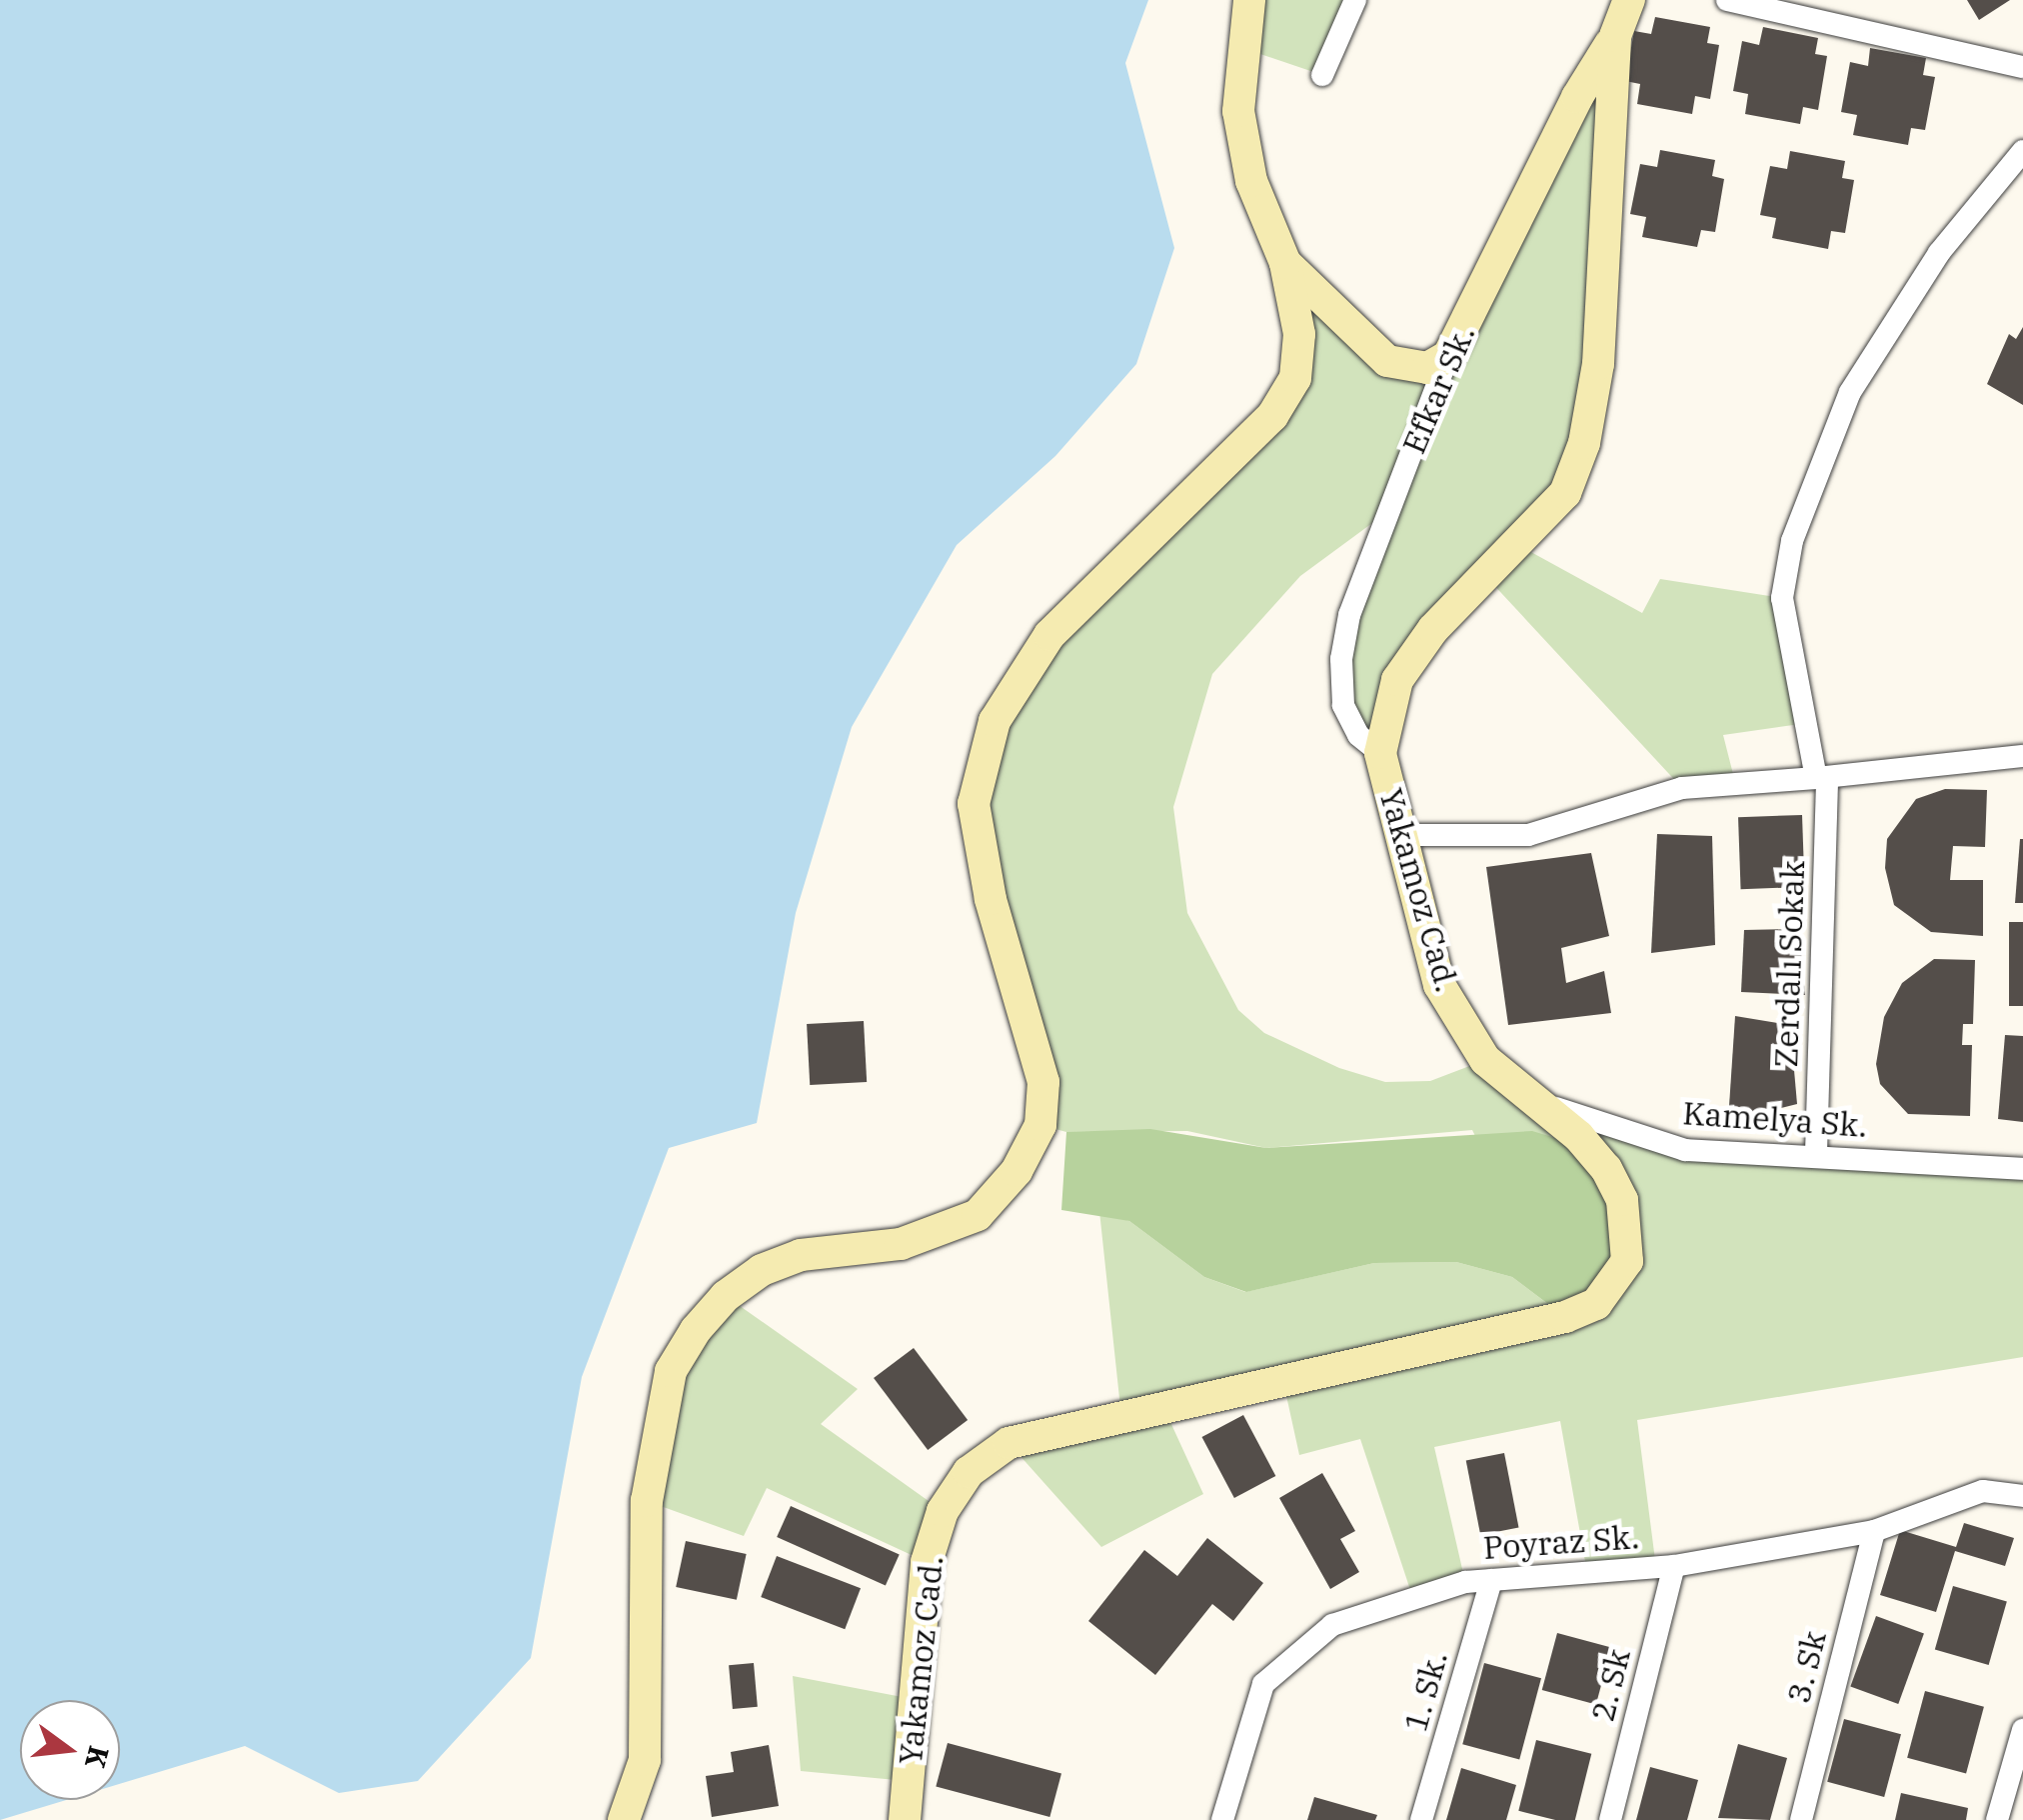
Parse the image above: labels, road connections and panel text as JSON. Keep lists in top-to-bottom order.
{
  "streets": {
    "street": [
      "Efkar Sk.",
      "Yakamoz Cad.",
      "Zerdalı Sokak",
      "Kamelya Sk.",
      "Poyraz Sk.",
      "3. Sk",
      "2. Sk",
      "1. Sk."
    ]
  },
  "crossings": [
    ["Efkar Sk.", "Yakamoz Cad."],
    ["Yakamoz Cad.", "Kamelya Sk."],
    ["Zerdalı Sokak", "Kamelya Sk."],
    ["Poyraz Sk.", "3. Sk"],
    ["Poyraz Sk.", "2. Sk"],
    ["Poyraz Sk.", "1. Sk."]
  ],
  "north": "right"
}
